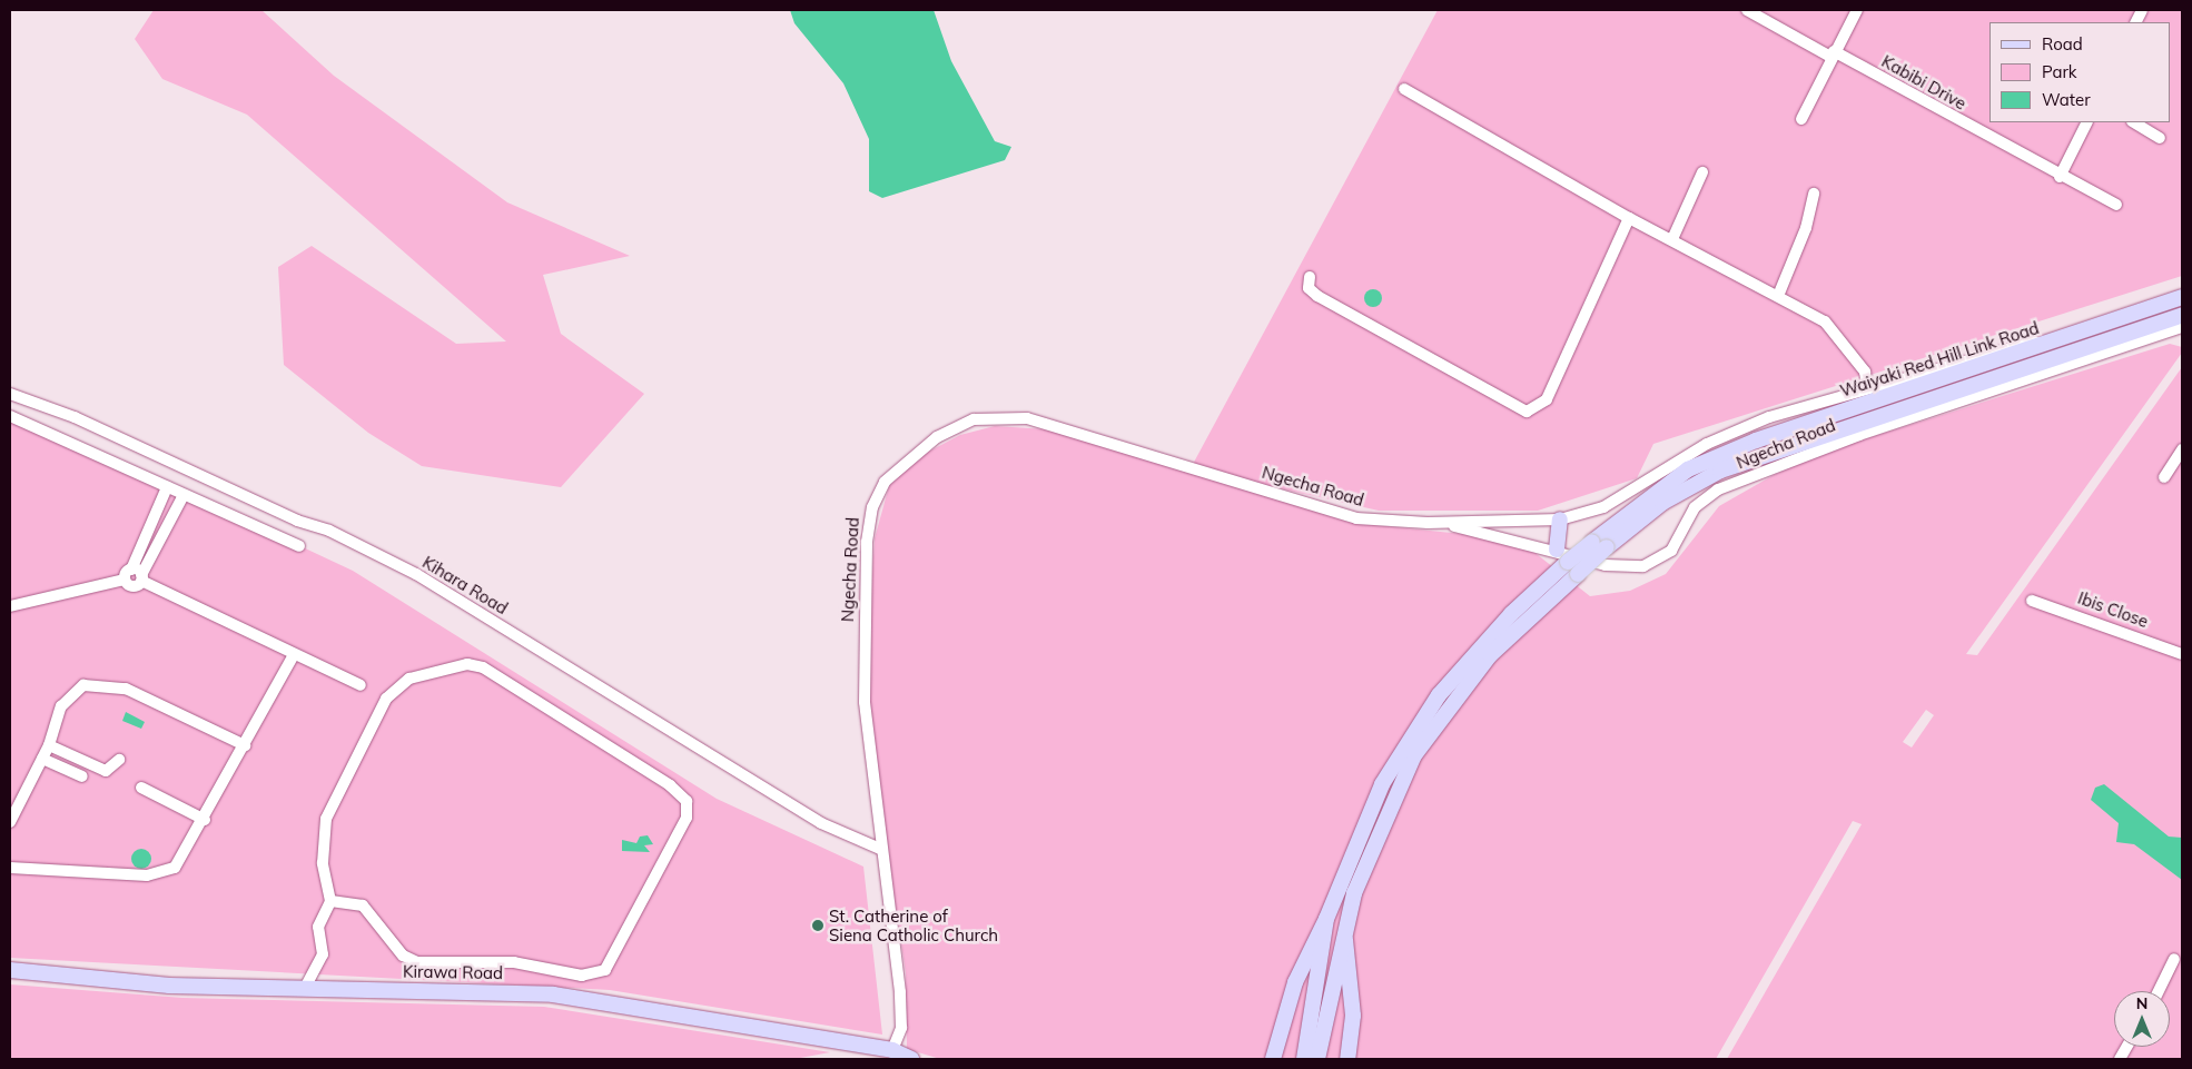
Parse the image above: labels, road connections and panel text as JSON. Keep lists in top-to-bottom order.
{
  "streets": {
    "main road": ["Waiyaki Red Hill Link Road", "Kirawa Road"],
    "street": [
      "Kabibi Drive",
      "Ngecha Road",
      "Kihara Road",
      "Ibis Close"
    ]
  },
  "crossings": [
    ["Waiyaki Red Hill Link Road", "Ngecha Road"],
    ["Ngecha Road", "Kihara Road"],
    ["Ngecha Road", "Kirawa Road"]
  ],
  "places": ["St. Catherine of Siena Catholic Church"],
  "legend": ["Road", "Park", "Water"],
  "north": "top"
}
